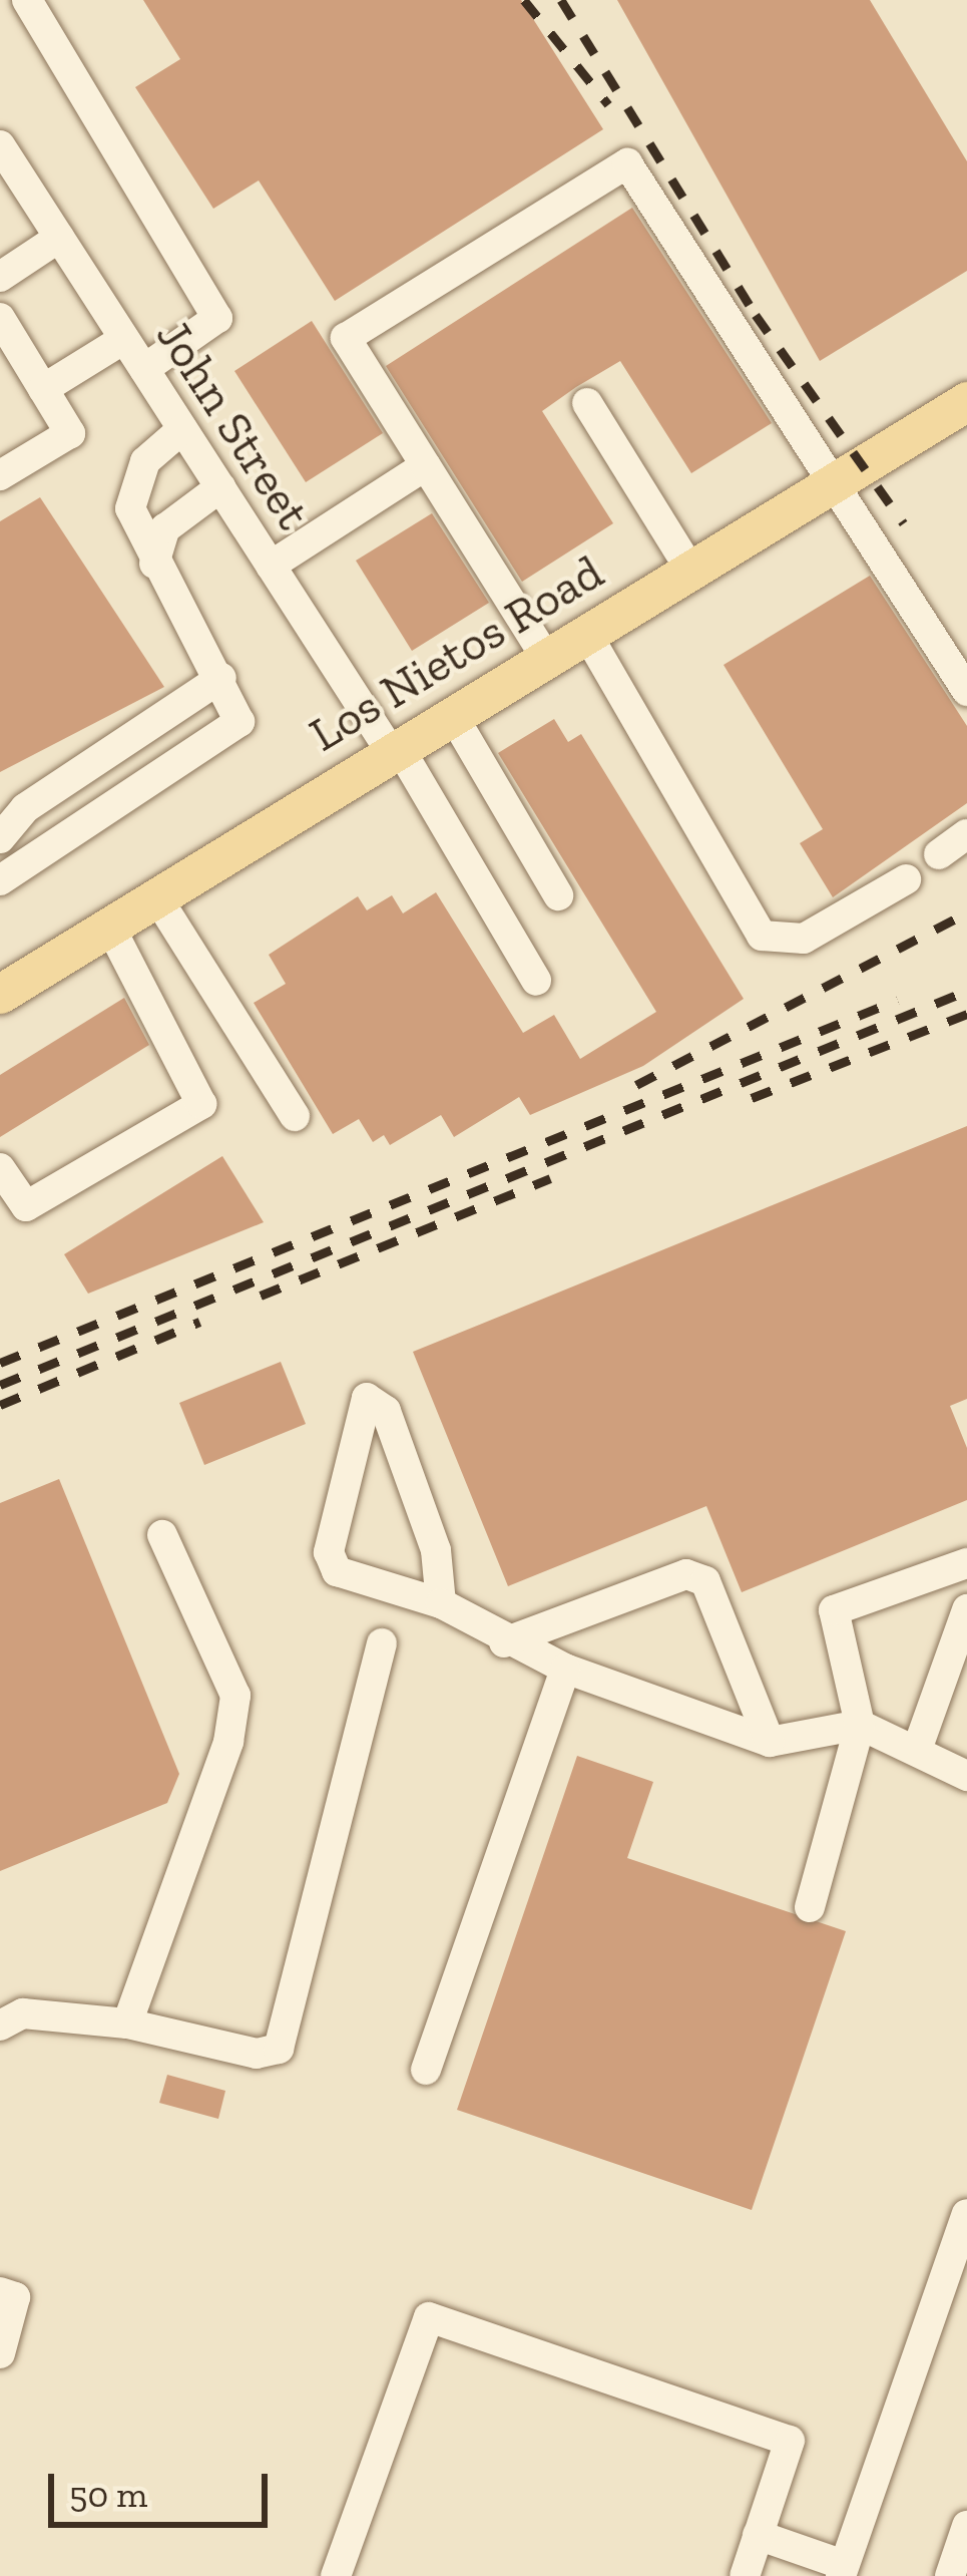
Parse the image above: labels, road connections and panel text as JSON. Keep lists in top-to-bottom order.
{
  "streets": {
    "main road": ["Los Nietos Road"],
    "street": ["John Street"]
  },
  "crossings": [
    ["John Street", "Los Nietos Road"]
  ],
  "scale_bar": "50 m"
}
